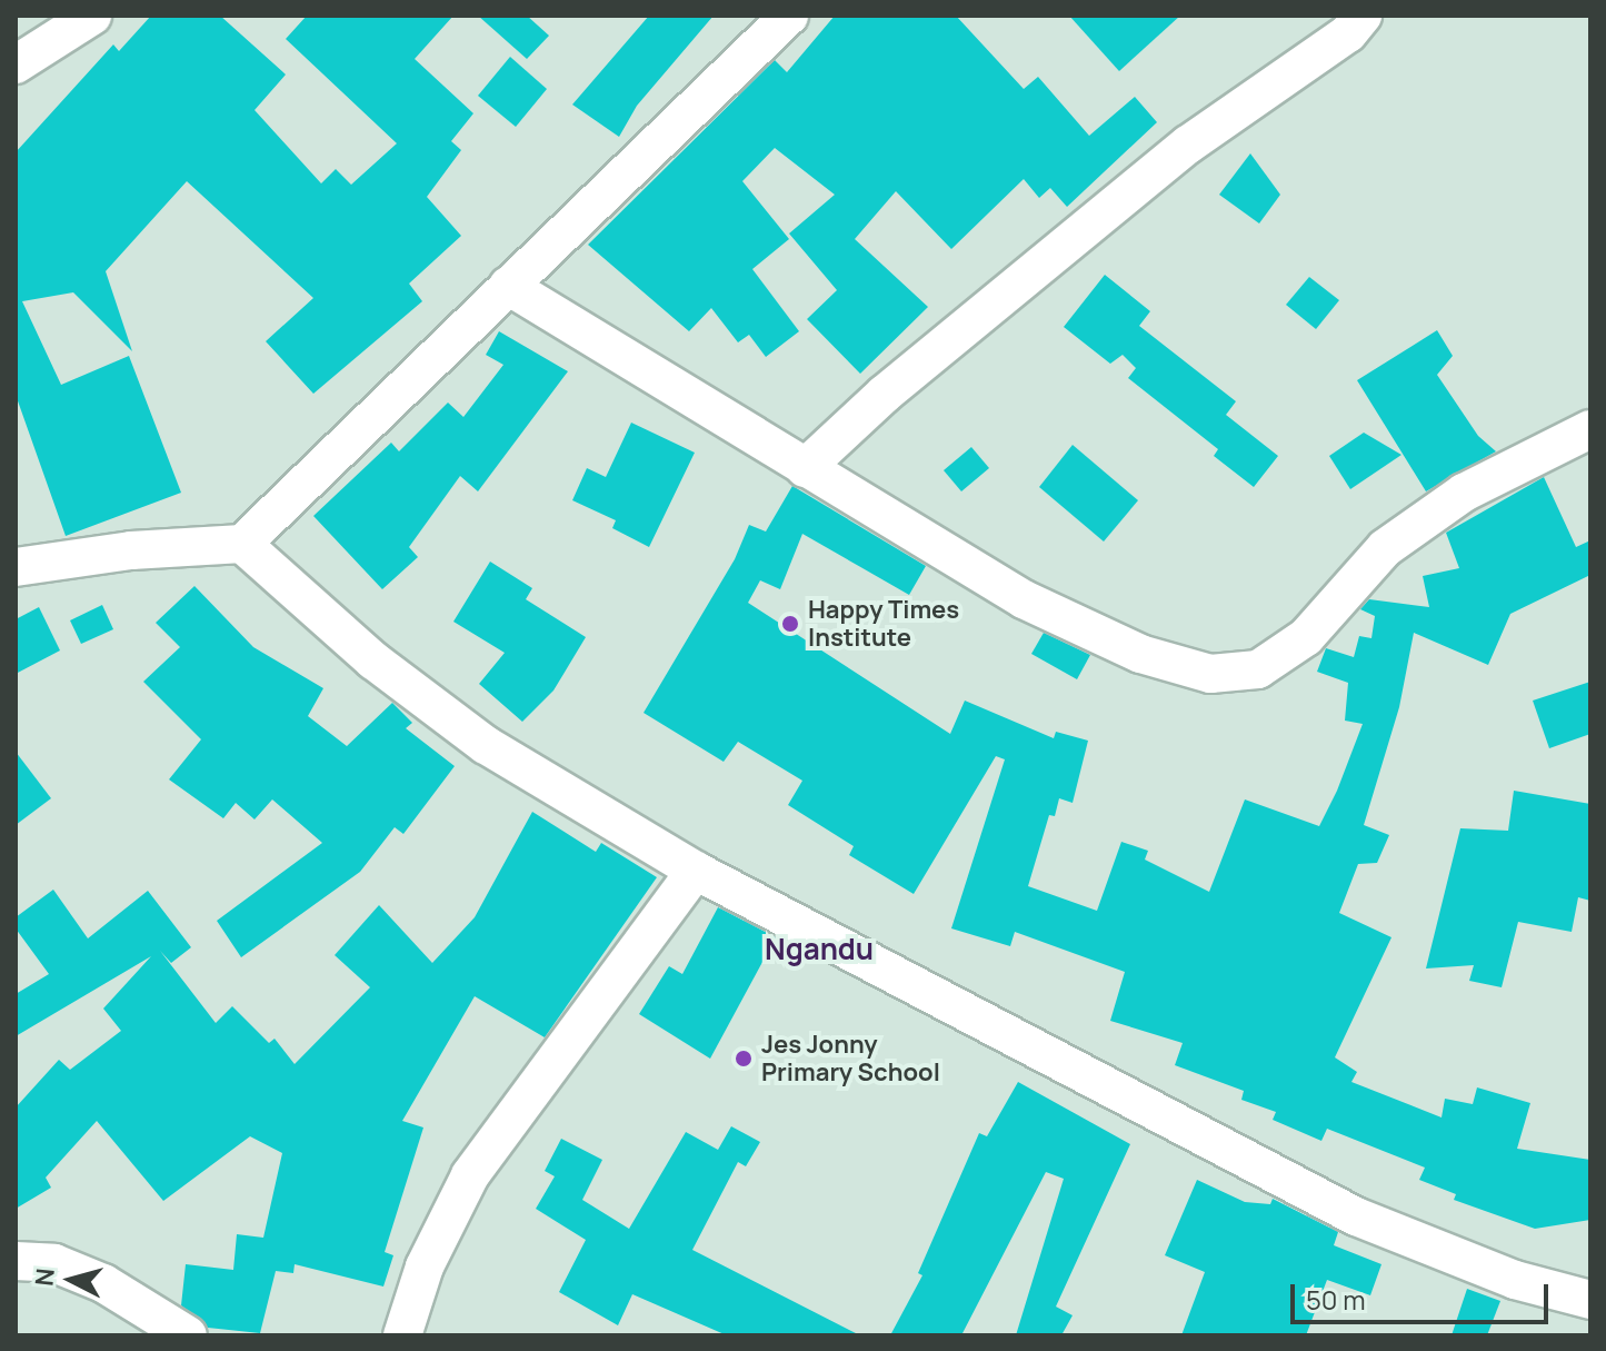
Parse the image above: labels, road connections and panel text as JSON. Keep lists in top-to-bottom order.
{
  "districts": ["Ngandu"],
  "places": ["Happy Times Institute", "Jes Jonny Primary School"],
  "scale_bar": "50 m",
  "north": "left"
}
